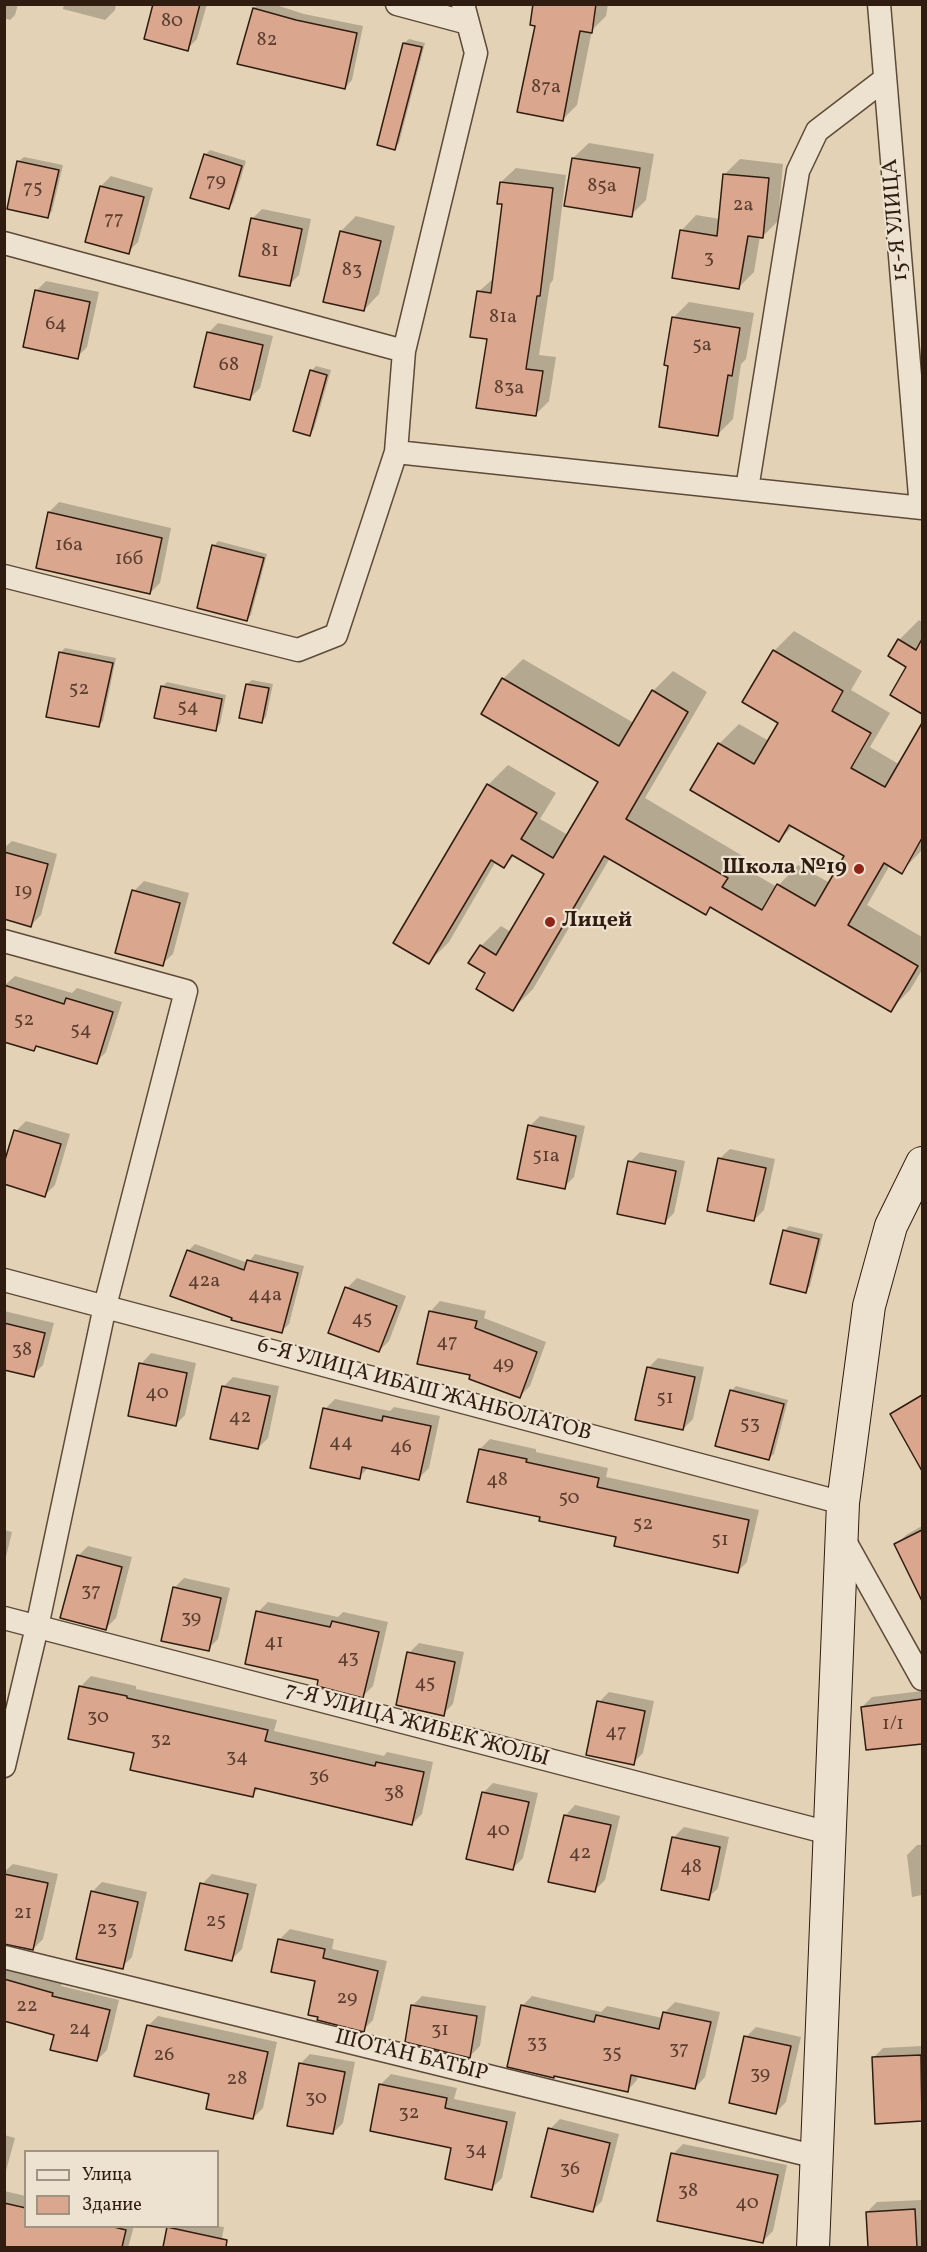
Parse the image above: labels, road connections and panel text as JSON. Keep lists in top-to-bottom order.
{
  "streets": {
    "street": [
      "15-Я УЛИЦА",
      "6-Я УЛИЦА ИБАШ ЖАНБОЛАТОВ",
      "7-Я УЛИЦА ЖИБЕК ЖОЛЫ",
      "ШОТАН БАТЫР"
    ]
  },
  "places": ["Школа №19", "Лицей"],
  "house_numbers": [
    "80",
    "82",
    "87а",
    "79",
    "85а",
    "75",
    "2а",
    "77",
    "81",
    "3",
    "83",
    "81а",
    "64",
    "5а",
    "68",
    "83а",
    "16а",
    "16б",
    "52",
    "54",
    "19",
    "52",
    "54",
    "51а",
    "42а",
    "44а",
    "45",
    "47",
    "38",
    "49",
    "40",
    "51",
    "42",
    "53",
    "44",
    "46",
    "48",
    "50",
    "52",
    "51",
    "37",
    "39",
    "41",
    "43",
    "45",
    "30",
    "1/1",
    "47",
    "32",
    "34",
    "36",
    "38",
    "40",
    "42",
    "48",
    "21",
    "25",
    "23",
    "29",
    "22",
    "24",
    "31",
    "33",
    "37",
    "35",
    "26",
    "39",
    "28",
    "30",
    "32",
    "34",
    "36",
    "38",
    "40"
  ],
  "legend": ["Улица", "Здание"]
}
